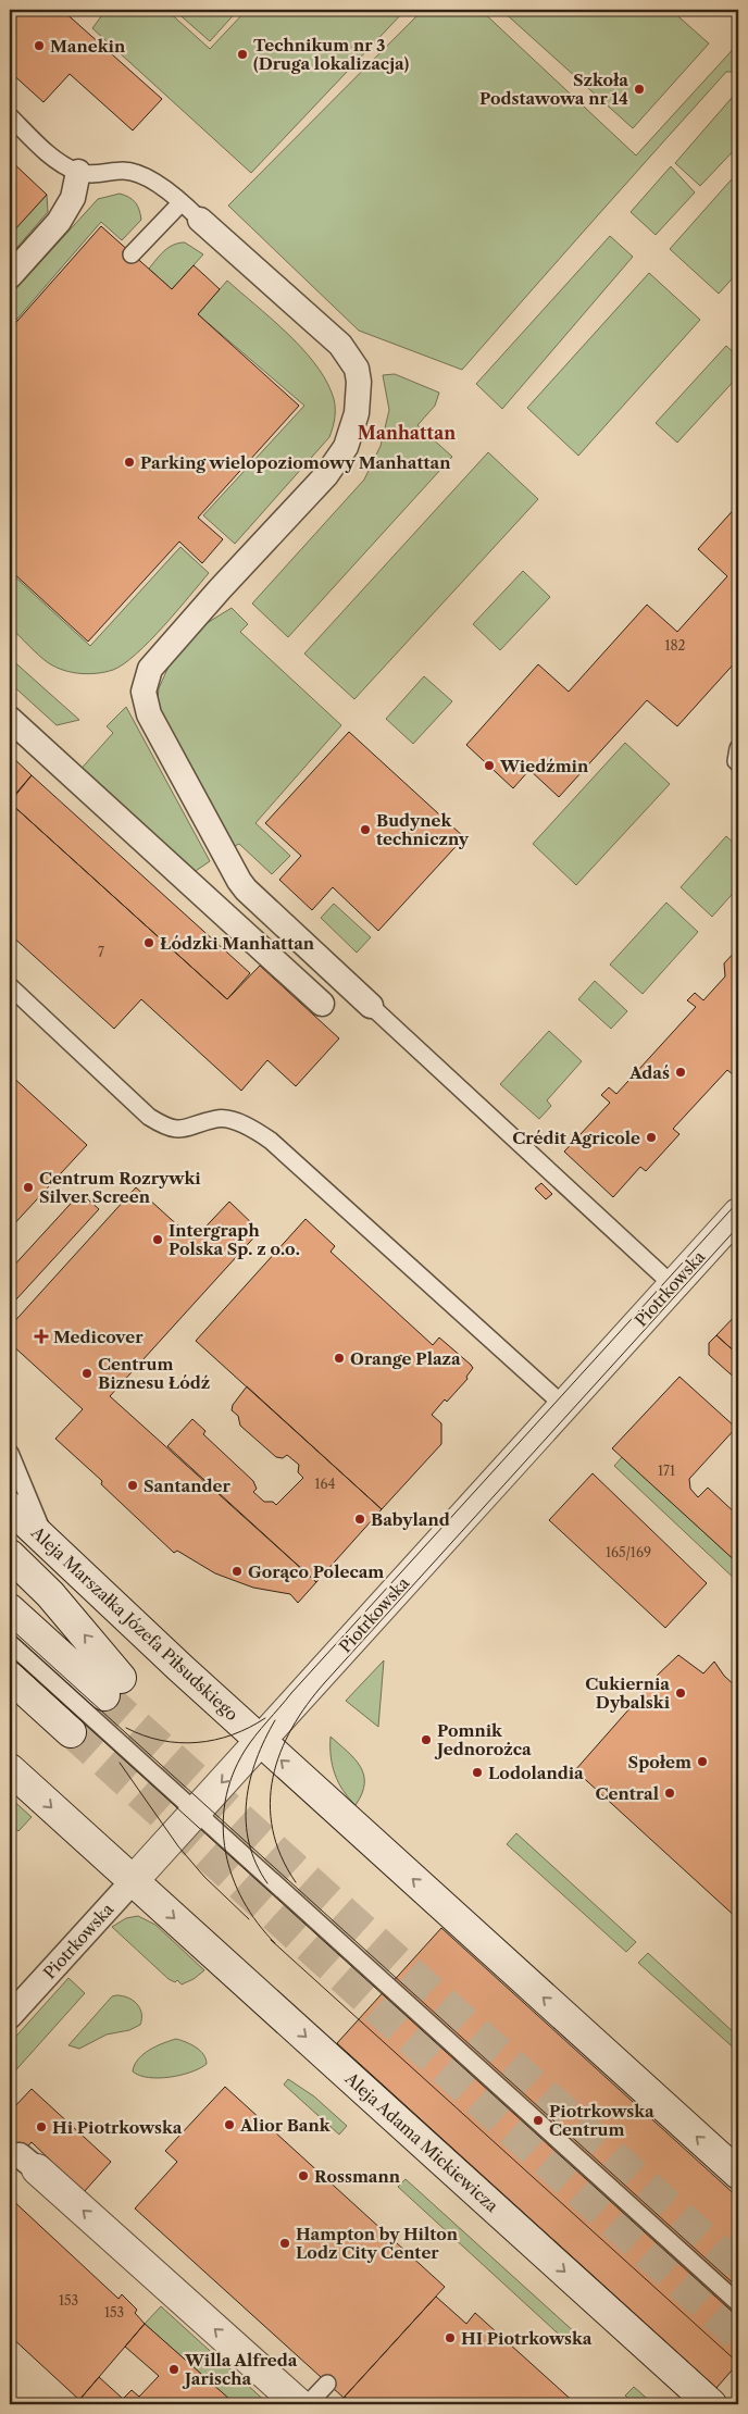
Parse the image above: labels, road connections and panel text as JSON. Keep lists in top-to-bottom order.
{
  "streets": {
    "main road": ["Piotrkowska", "Aleja Marszałka Józefa Piłsudskiego", "Aleja Adama Mickiewicza"]
  },
  "crossings": [
    ["Piotrkowska", "Aleja Marszałka Józefa Piłsudskiego"],
    ["Piotrkowska", "Aleja Adama Mickiewicza"]
  ],
  "districts": ["Manhattan"],
  "places": {
    "other": [
      "Manekin",
      "Technikum nr 3 (Druga lokalizacja)",
      "Szkoła Podstawowa nr 14",
      "Parking wielopoziomowy Manhattan",
      "Wiedźmin",
      "Budynek techniczny",
      "Łódzki Manhattan",
      "Adaś",
      "Crédit Agricole",
      "Centrum Rozrywki Silver Screen",
      "Intergraph Polska Sp. z o.o.",
      "Orange Plaza",
      "Centrum Biznesu Łódź",
      "Santander",
      "Babyland",
      "Gorąco Polecam",
      "Cukiernia Dybalski",
      "Pomnik Jednorożca",
      "Społem",
      "Lodolandia",
      "Central",
      "Piotrkowska Centrum",
      "Alior Bank",
      "Hi Piotrkowska",
      "Rossmann",
      "Hampton by Hilton Lodz City Center",
      "HI Piotrkowska",
      "Willa Alfreda Jarischa"
    ],
    "health": ["Medicover"]
  },
  "house_numbers": [
    "182",
    "7",
    "171",
    "164",
    "165/169",
    "153",
    "153"
  ]
}
